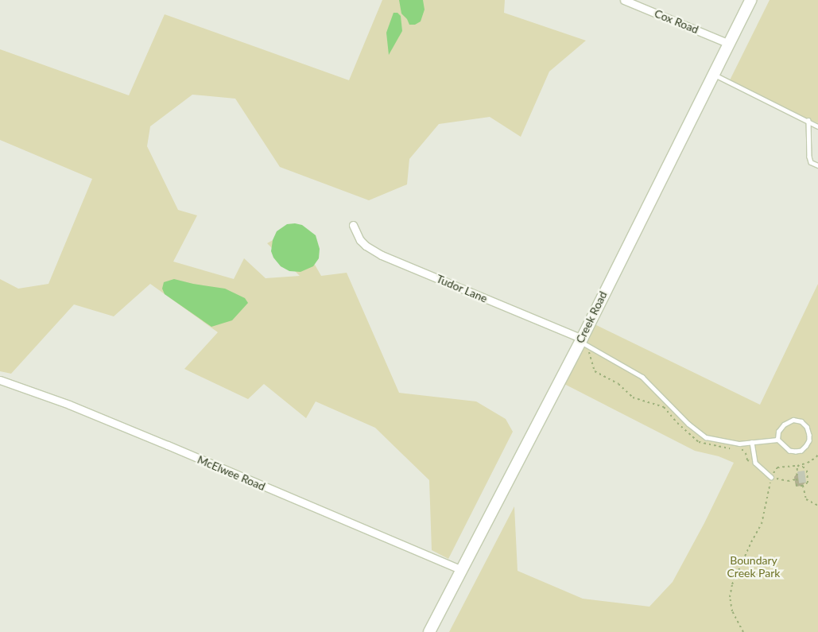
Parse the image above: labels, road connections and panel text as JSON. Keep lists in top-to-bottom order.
{
  "streets": {
    "main road": ["Creek Road"],
    "street": ["Cox Road", "Tudor Lane", "McElwee Road"]
  },
  "crossings": [
    ["Cox Road", "Creek Road"],
    ["Tudor Lane", "Creek Road"],
    ["Creek Road", "McElwee Road"]
  ],
  "parks": ["Boundary Creek Park"]
}
